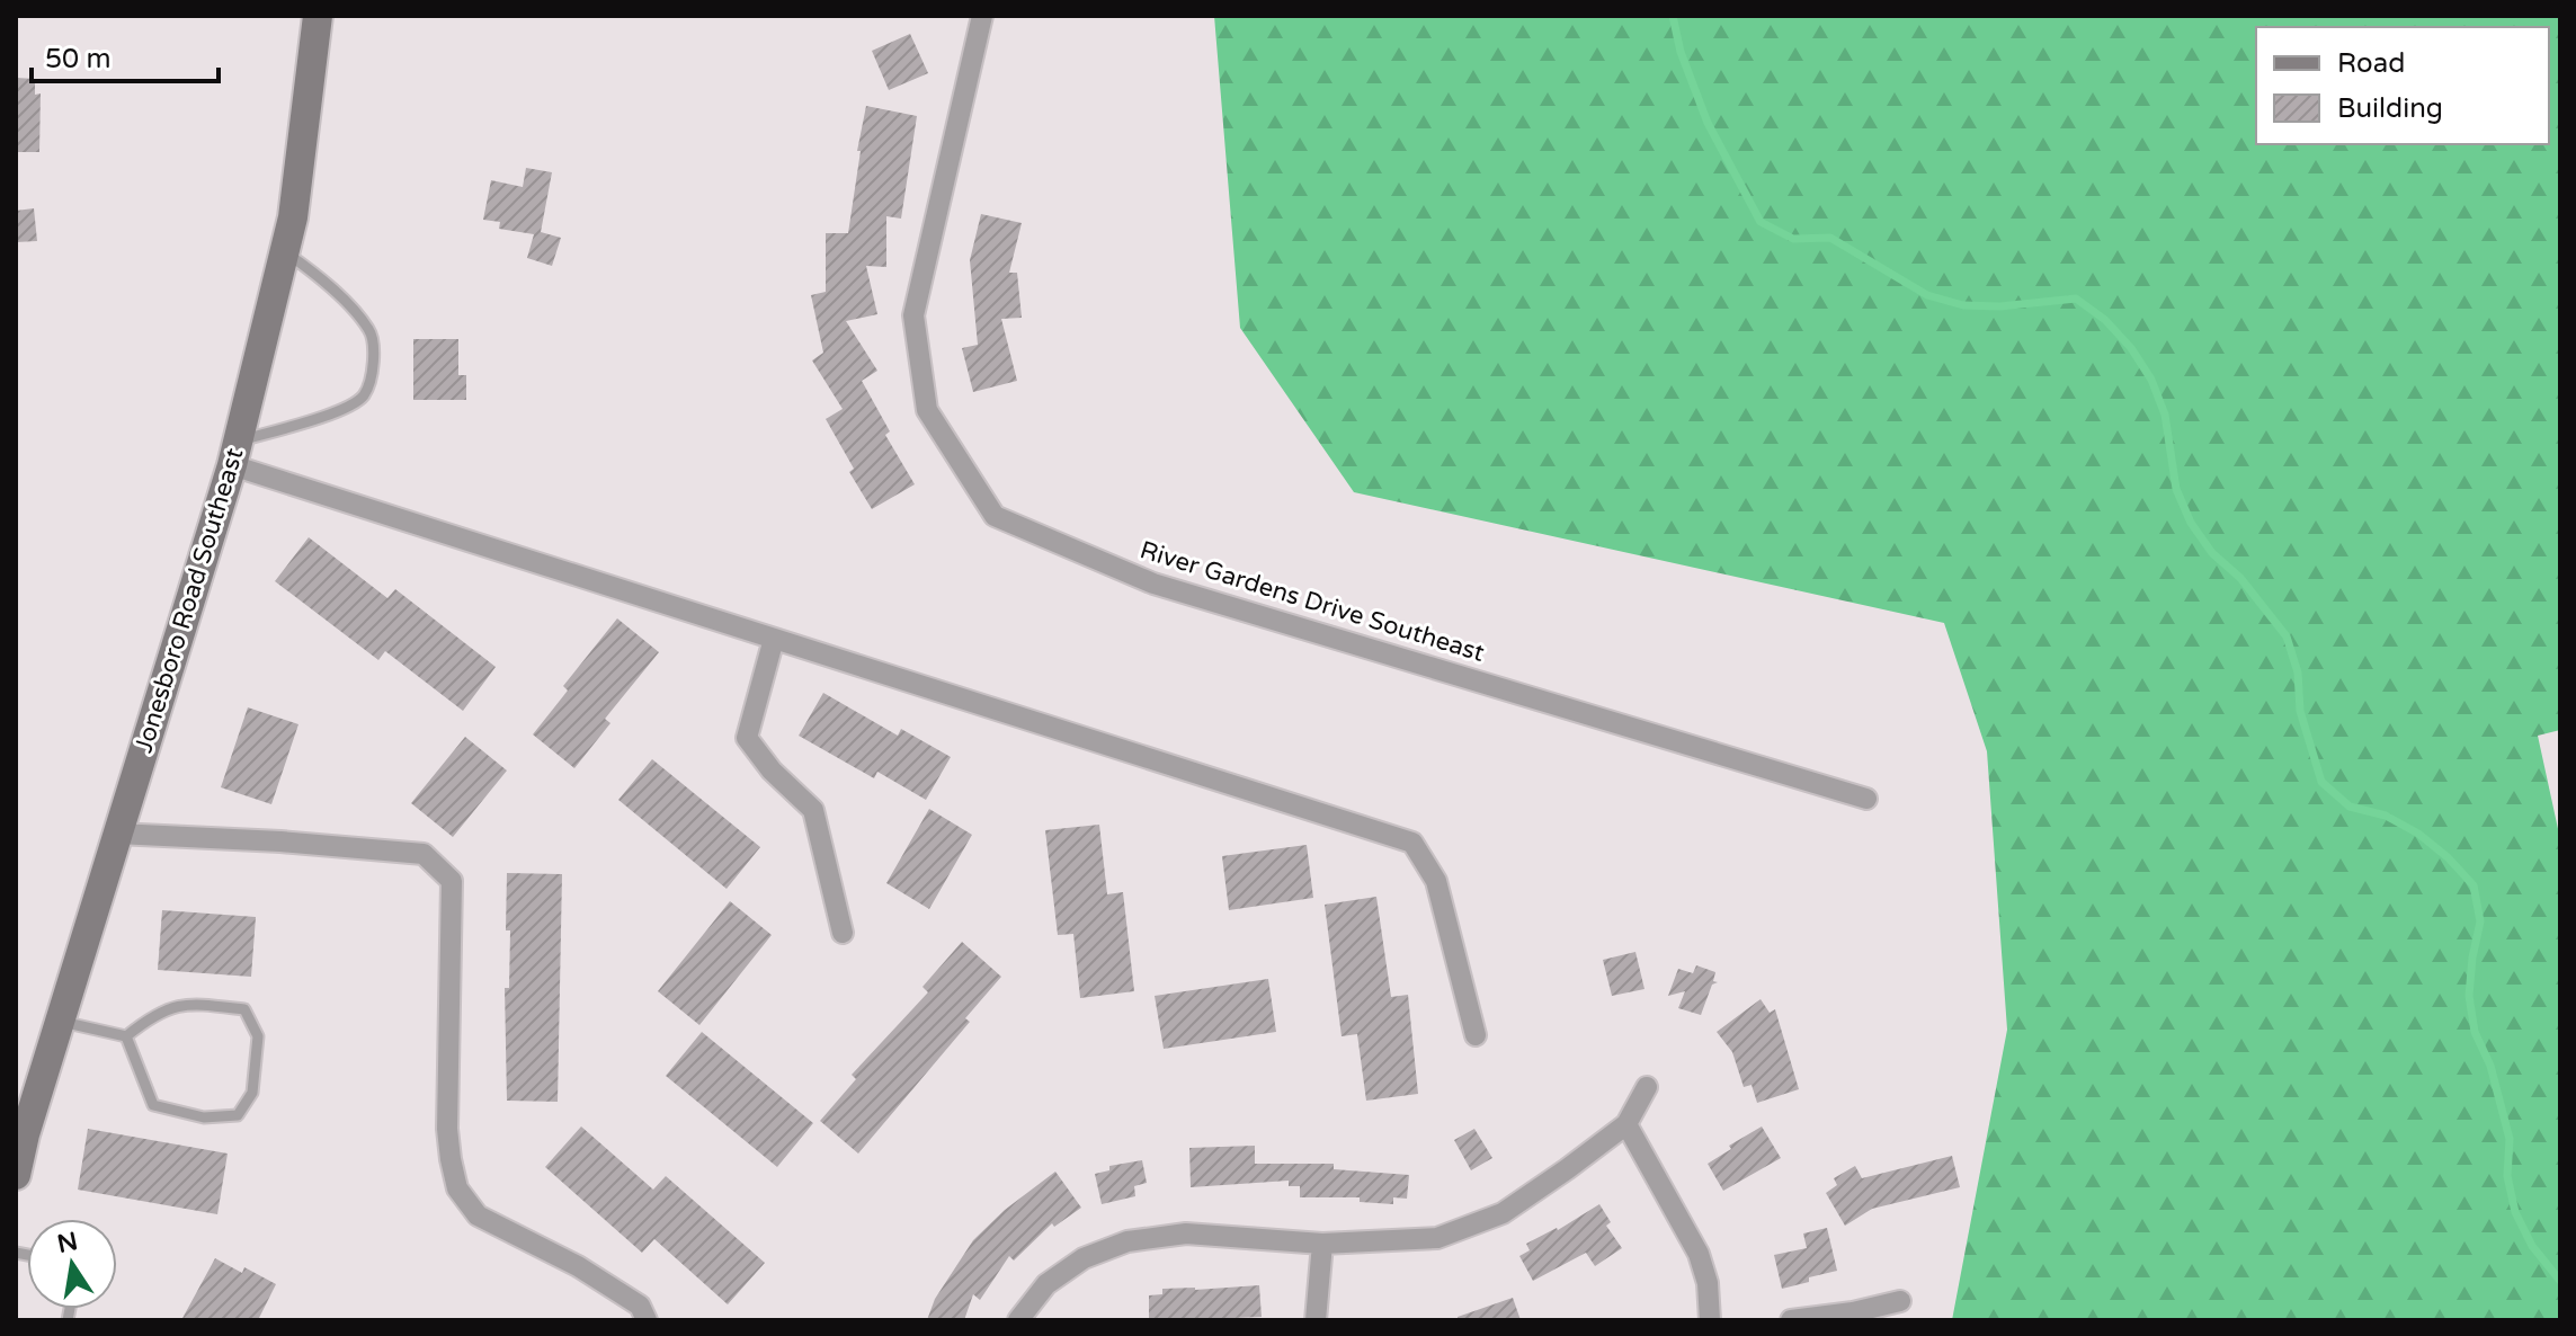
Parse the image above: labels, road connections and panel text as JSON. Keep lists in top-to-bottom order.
{
  "streets": {
    "main road": ["Jonesboro Road Southeast"],
    "street": ["River Gardens Drive Southeast"]
  },
  "legend": ["Road", "Building"],
  "scale_bar": "50 m",
  "north": "top"
}
